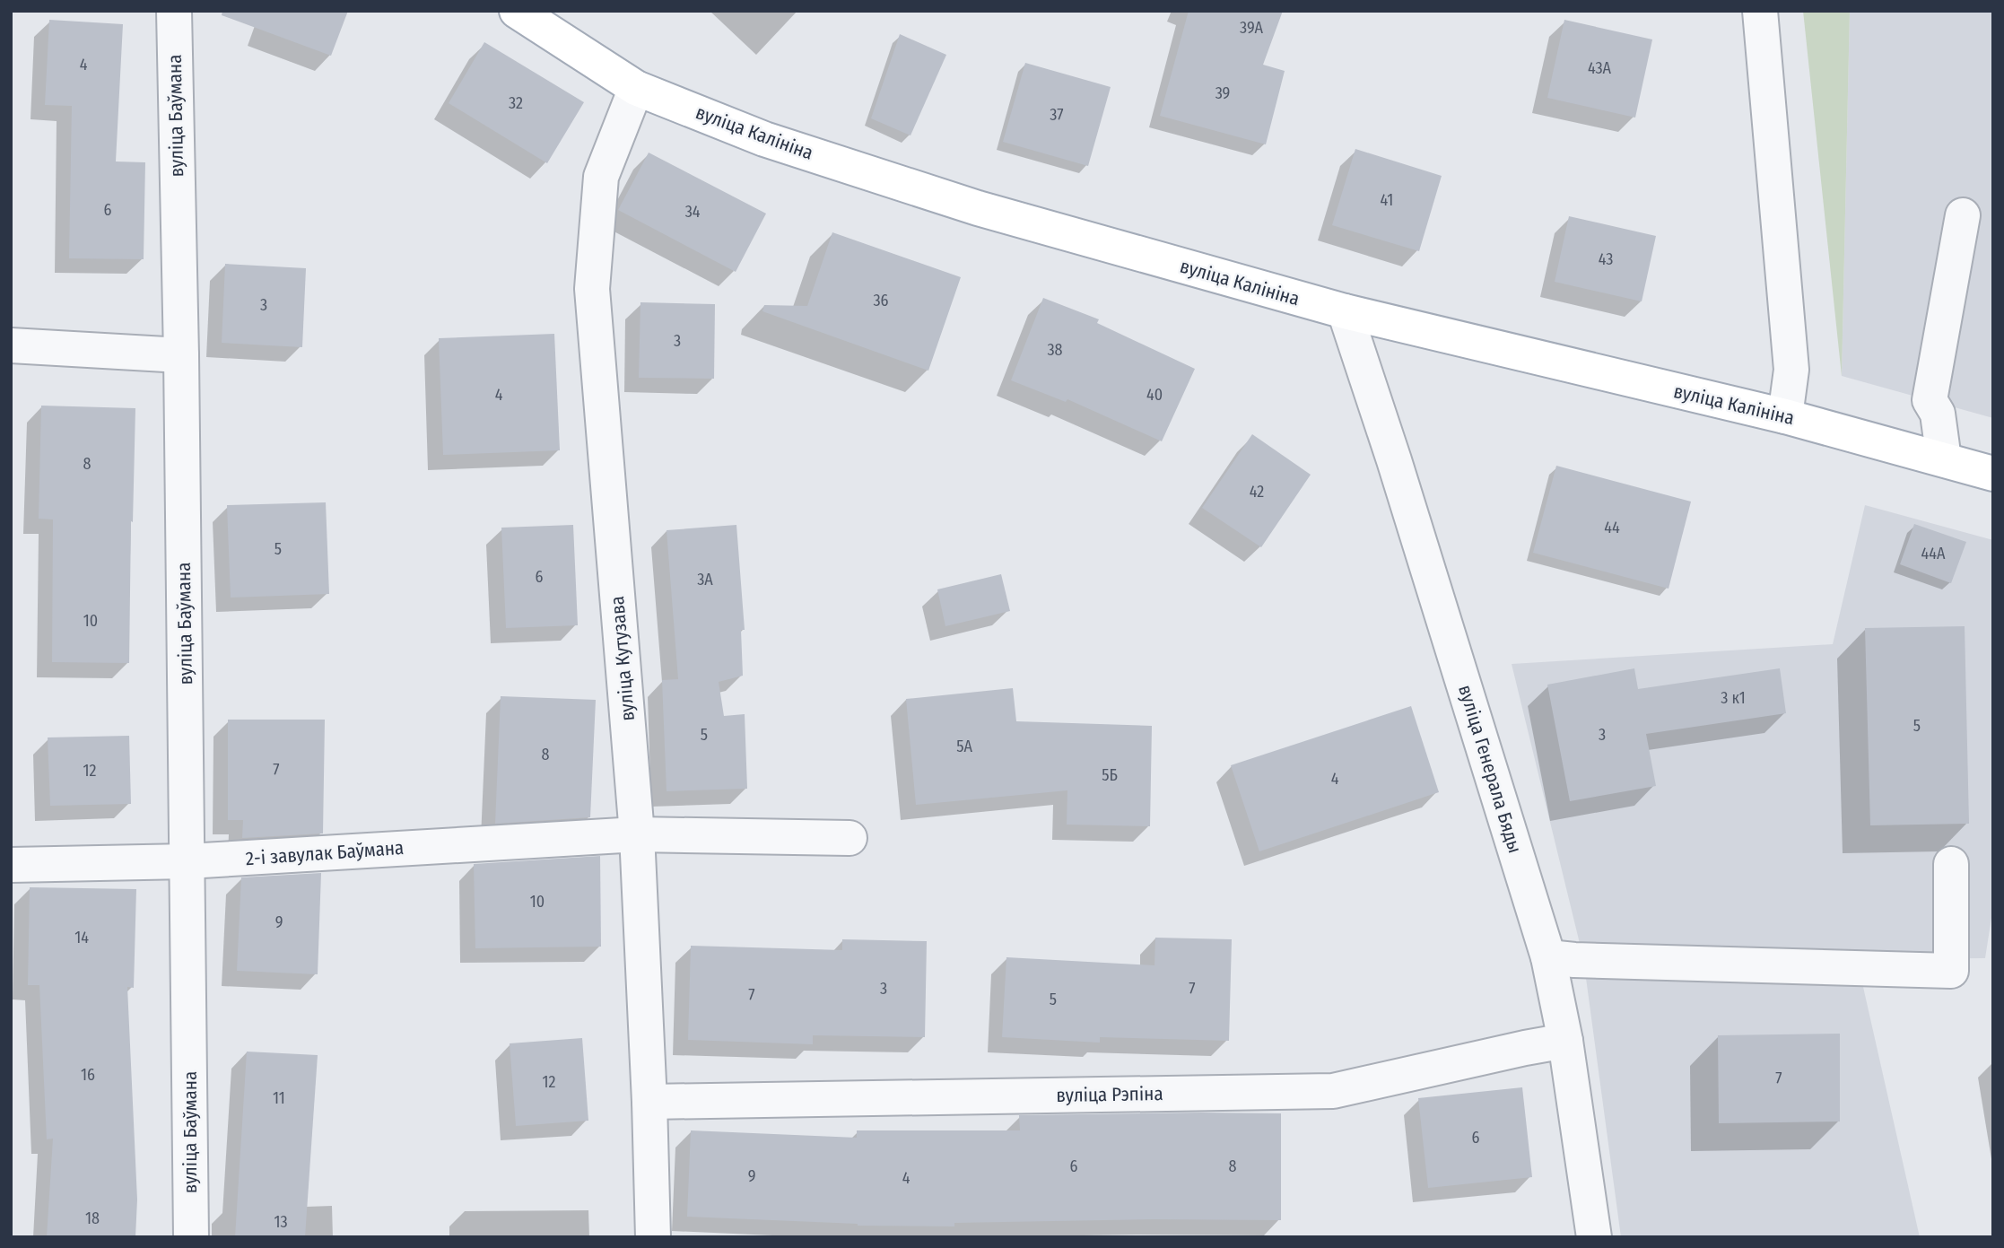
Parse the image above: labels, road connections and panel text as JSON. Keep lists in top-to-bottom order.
{
  "streets": {
    "main road": ["вуліца Калініна"],
    "street": [
      "вуліца Баўмана",
      "вуліца Кутузава",
      "вуліца Генерала Бяды",
      "2-і завулак Баўмана",
      "вуліца Рэпіна"
    ]
  },
  "crossings": [
    ["вуліца Баўмана", "2-і завулак Баўмана"],
    ["вуліца Калініна", "вуліца Кутузава"],
    ["вуліца Калініна", "вуліца Генерала Бяды"],
    ["вуліца Кутузава", "2-і завулак Баўмана"],
    ["вуліца Кутузава", "вуліца Рэпіна"],
    ["вуліца Генерала Бяды", "вуліца Рэпіна"]
  ],
  "house_numbers": [
    "39А",
    "4",
    "43А",
    "39",
    "32",
    "37",
    "41",
    "6",
    "34",
    "43",
    "36",
    "3",
    "3",
    "38",
    "4",
    "40",
    "8",
    "42",
    "44",
    "5",
    "44А",
    "6",
    "3А",
    "10",
    "3 к1",
    "5",
    "5",
    "3",
    "5А",
    "8",
    "7",
    "12",
    "5Б",
    "4",
    "10",
    "9",
    "14",
    "3",
    "7",
    "7",
    "5",
    "16",
    "7",
    "12",
    "11",
    "6",
    "6",
    "8",
    "9",
    "4",
    "18",
    "13"
  ]
}
